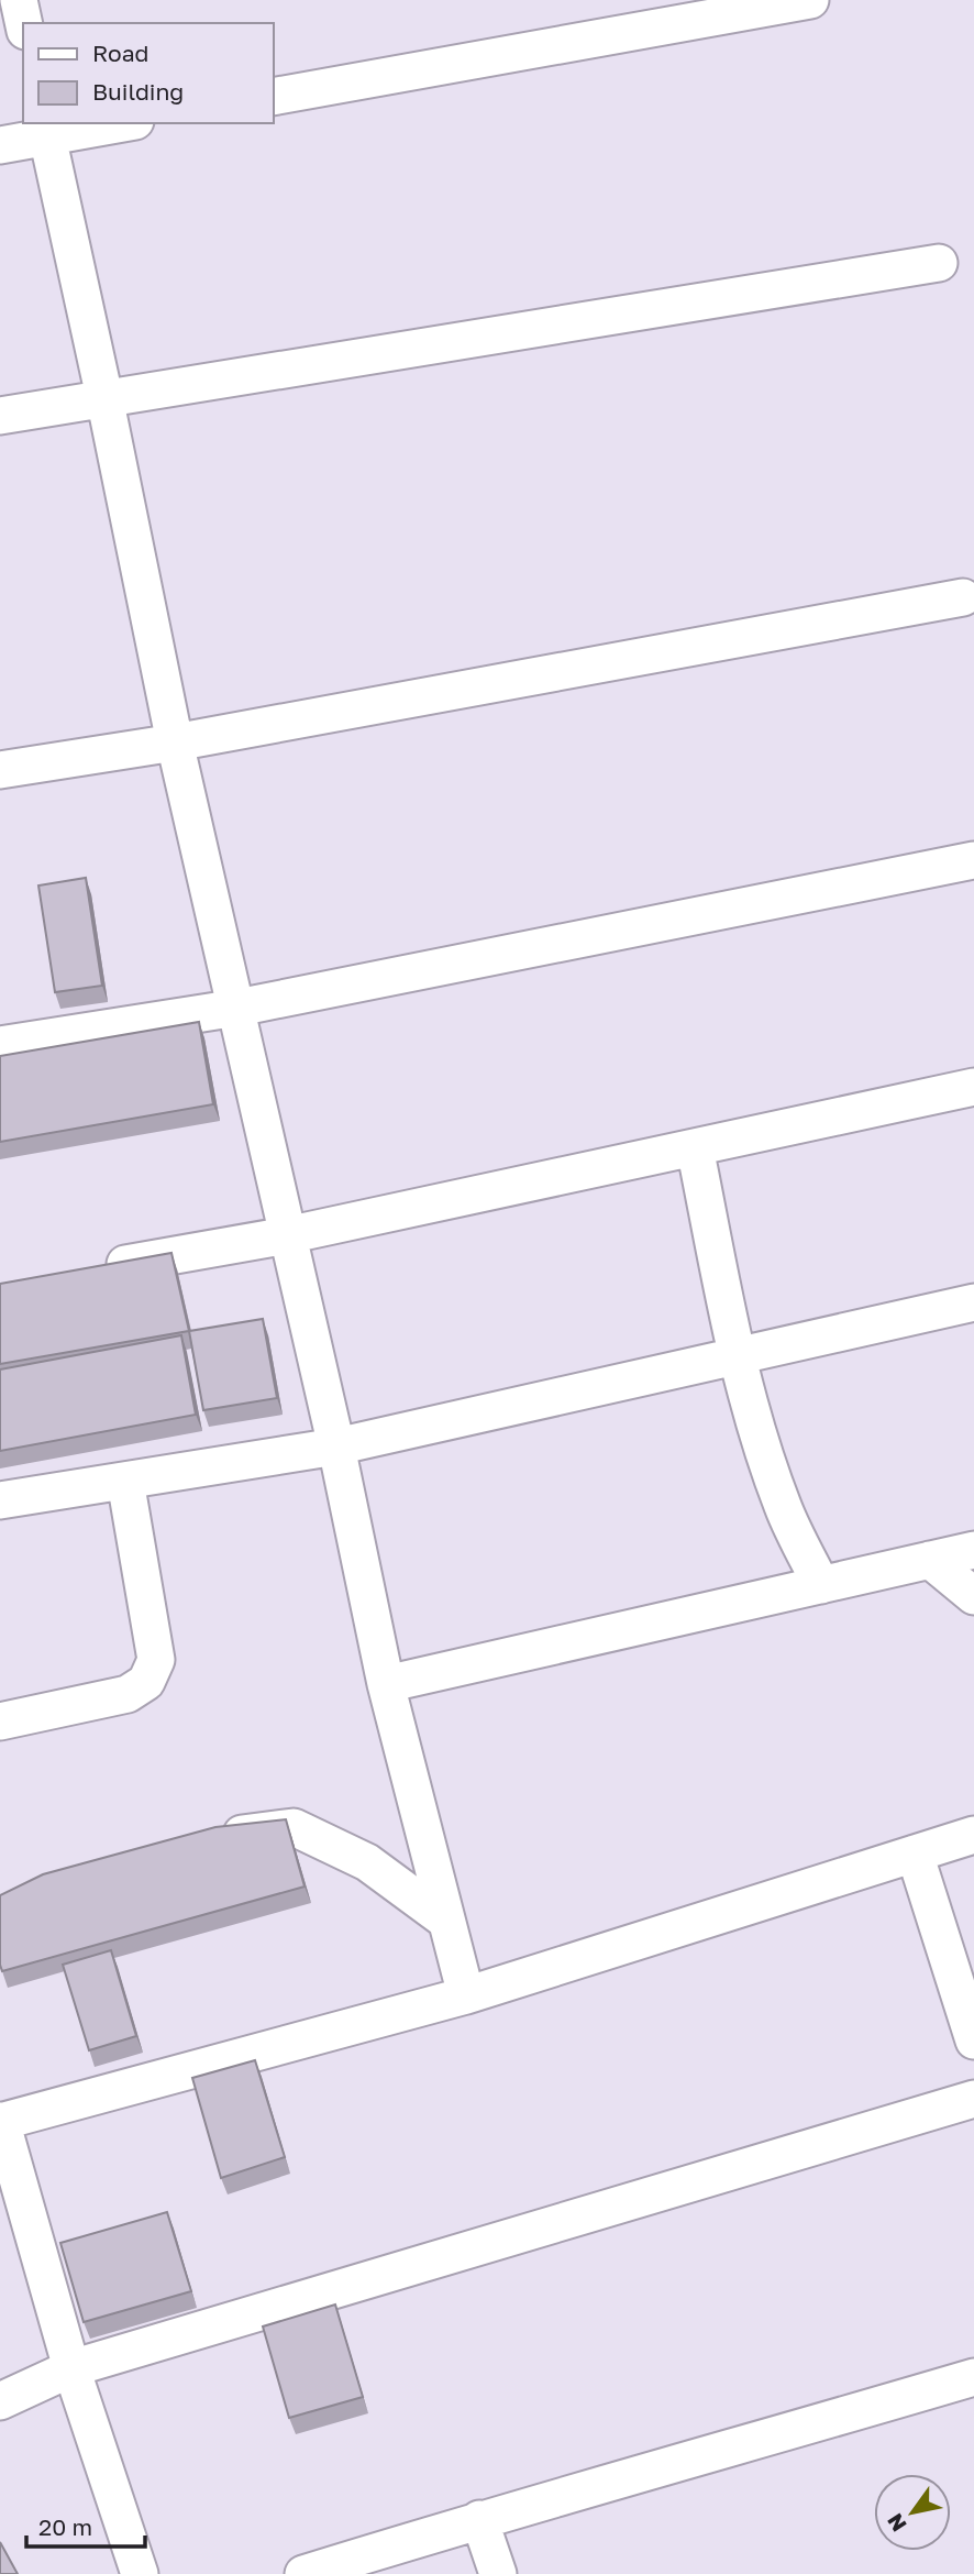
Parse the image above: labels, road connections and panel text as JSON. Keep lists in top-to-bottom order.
{
  "legend": ["Road", "Building"],
  "scale_bar": "20 m",
  "north": "bottom left"
}
